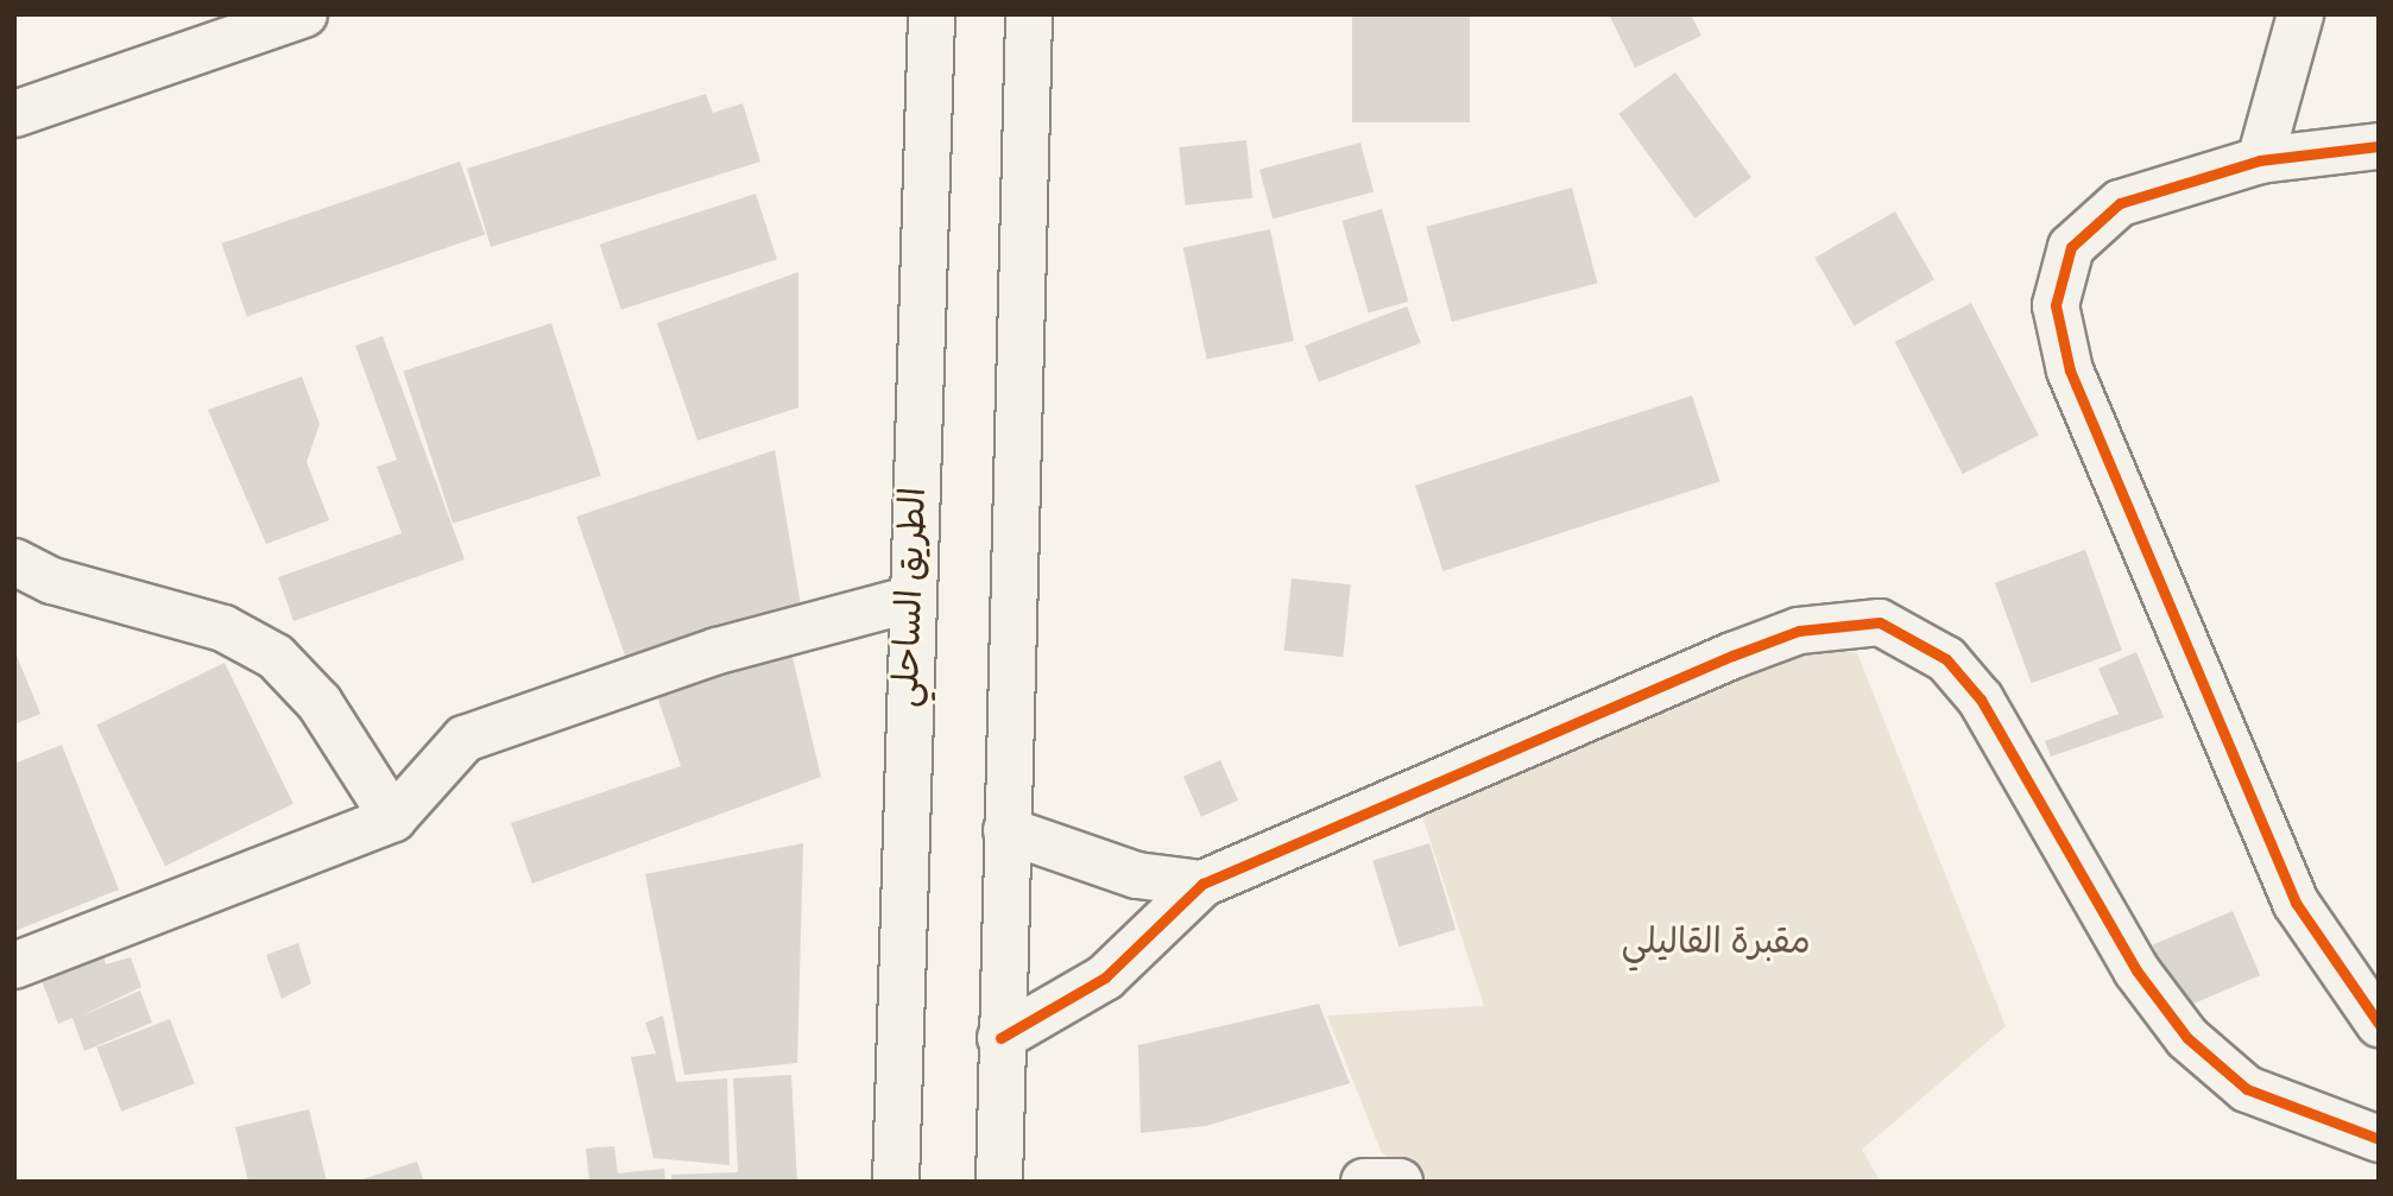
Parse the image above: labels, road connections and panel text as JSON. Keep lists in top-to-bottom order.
{
  "streets": {
    "main road": ["الطريق الساحلي"]
  },
  "parks": ["مقبرة القاليلي"]
}
